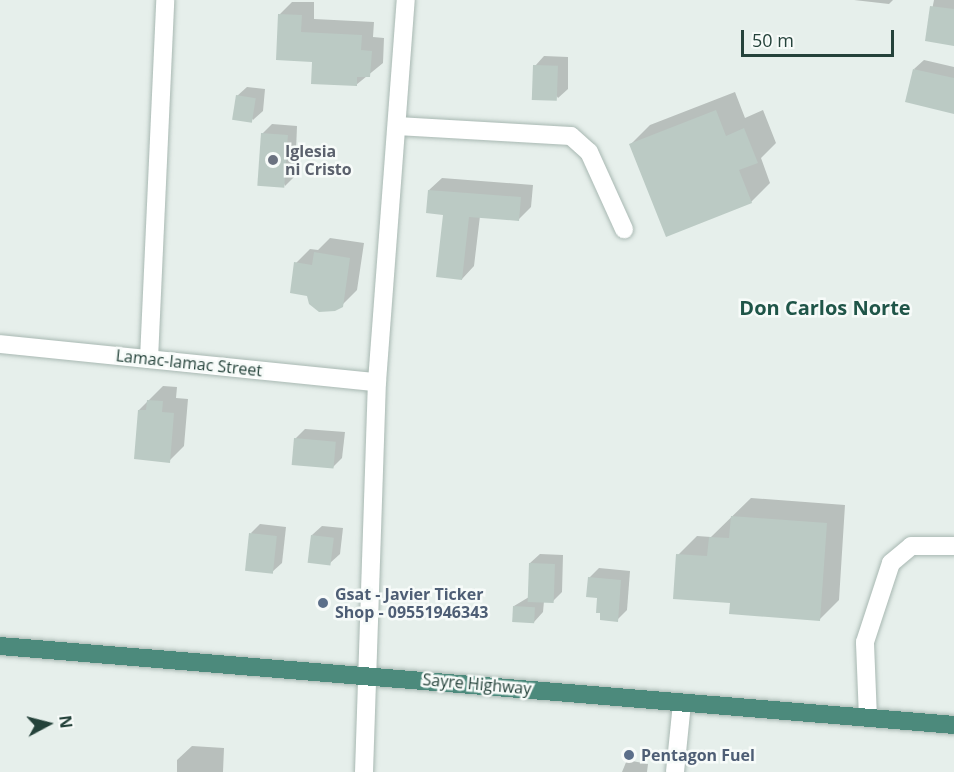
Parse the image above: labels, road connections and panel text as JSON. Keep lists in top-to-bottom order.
{
  "streets": {
    "highway": ["Sayre Highway"],
    "street": ["Lamac-lamac Street"]
  },
  "districts": ["Don Carlos Norte"],
  "places": ["Iglesia ni Cristo", "Gsat - Javier Ticker Shop - 09551946343", "Pentagon Fuel"],
  "scale_bar": "50 m",
  "north": "right"
}
